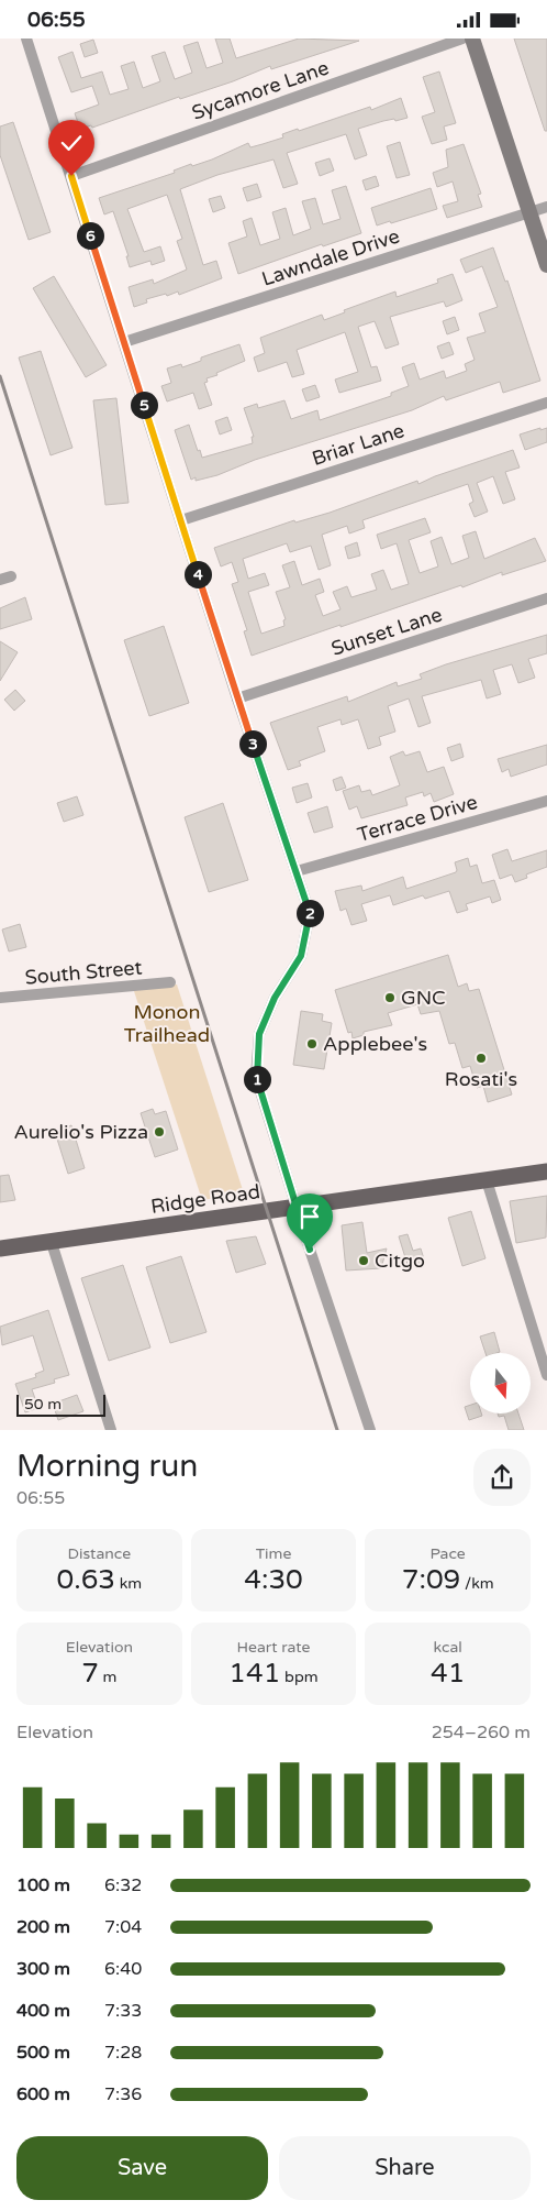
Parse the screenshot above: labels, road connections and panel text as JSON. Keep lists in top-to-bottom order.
{
  "streets": {
    "main road": ["Ridge Road"],
    "street": [
      "Sycamore Lane",
      "Lawndale Drive",
      "Briar Lane",
      "Sunset Lane",
      "Terrace Drive",
      "South Street"
    ]
  },
  "parks": ["Monon Trailhead"],
  "places": [
    "GNC",
    "Applebee's",
    "Rosati's",
    "Aurelio's Pizza",
    "Citgo"
  ],
  "scale_bar": "50 m",
  "north": "bottom",
  "page": {
    "status": "06:55",
    "pins": [
      "6",
      "5",
      "4",
      "3",
      "2",
      "1"
    ],
    "scale": "50 m",
    "heading": ["Morning run", "06:55"],
    "stats": [
      ["Distance", "0.63 km"],
      ["Time", "4:30"],
      ["Pace", "7:09 /km"],
      ["Elevation", "7 m"],
      ["Heart rate", "141 bpm"],
      ["kcal", "41"]
    ],
    "chart": ["Elevation", "254–260 m"],
    "list": [
      {
        "name": "100 m",
        "note": "6:32"
      },
      {
        "name": "200 m",
        "note": "7:04"
      },
      {
        "name": "300 m",
        "note": "6:40"
      },
      {
        "name": "400 m",
        "note": "7:33"
      },
      {
        "name": "500 m",
        "note": "7:28"
      },
      {
        "name": "600 m",
        "note": "7:36"
      }
    ],
    "buttons": ["Save", "Share"]
  }
}
